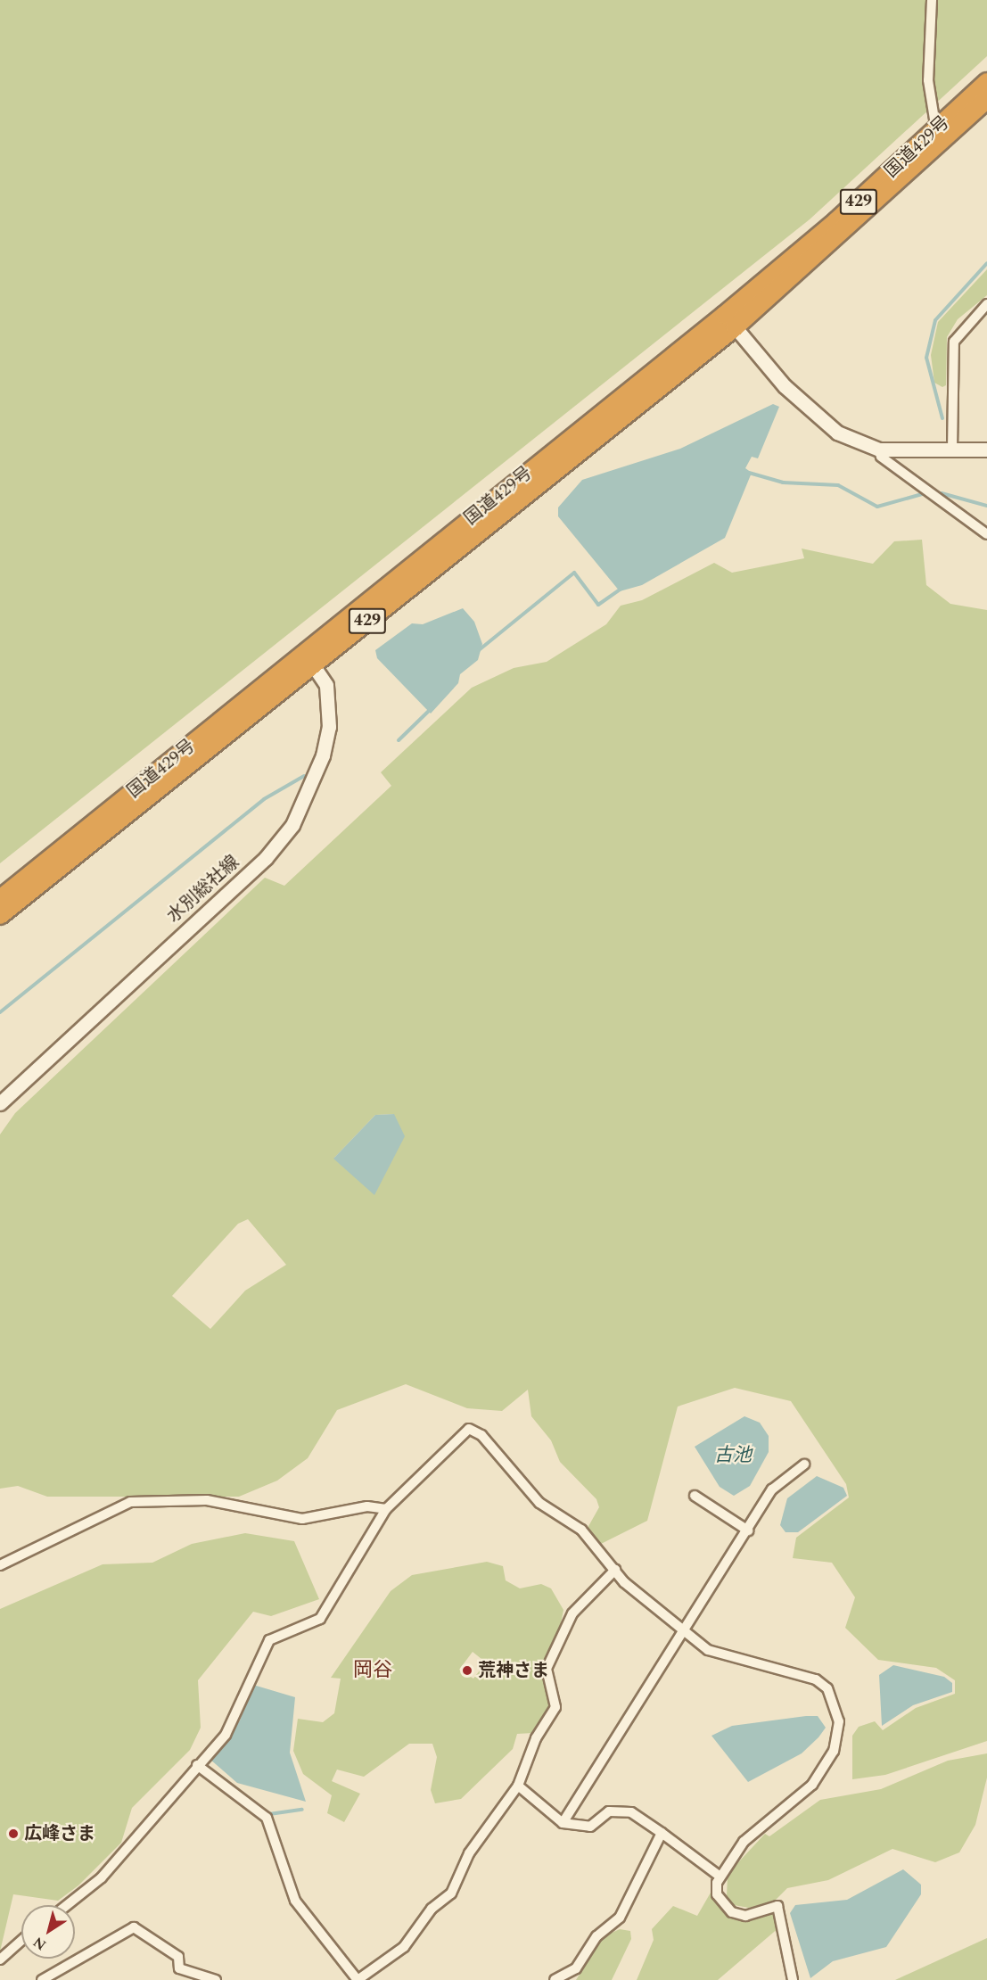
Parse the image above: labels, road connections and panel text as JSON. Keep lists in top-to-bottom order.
{
  "streets": {
    "highway": ["国道429号", "429"],
    "main road": ["水別総社線"]
  },
  "crossings": [
    ["国道429号", "水別総社線"]
  ],
  "districts": ["岡谷"],
  "water": ["古池"],
  "places": ["荒神さま", "広峰さま"],
  "north": "bottom left"
}
